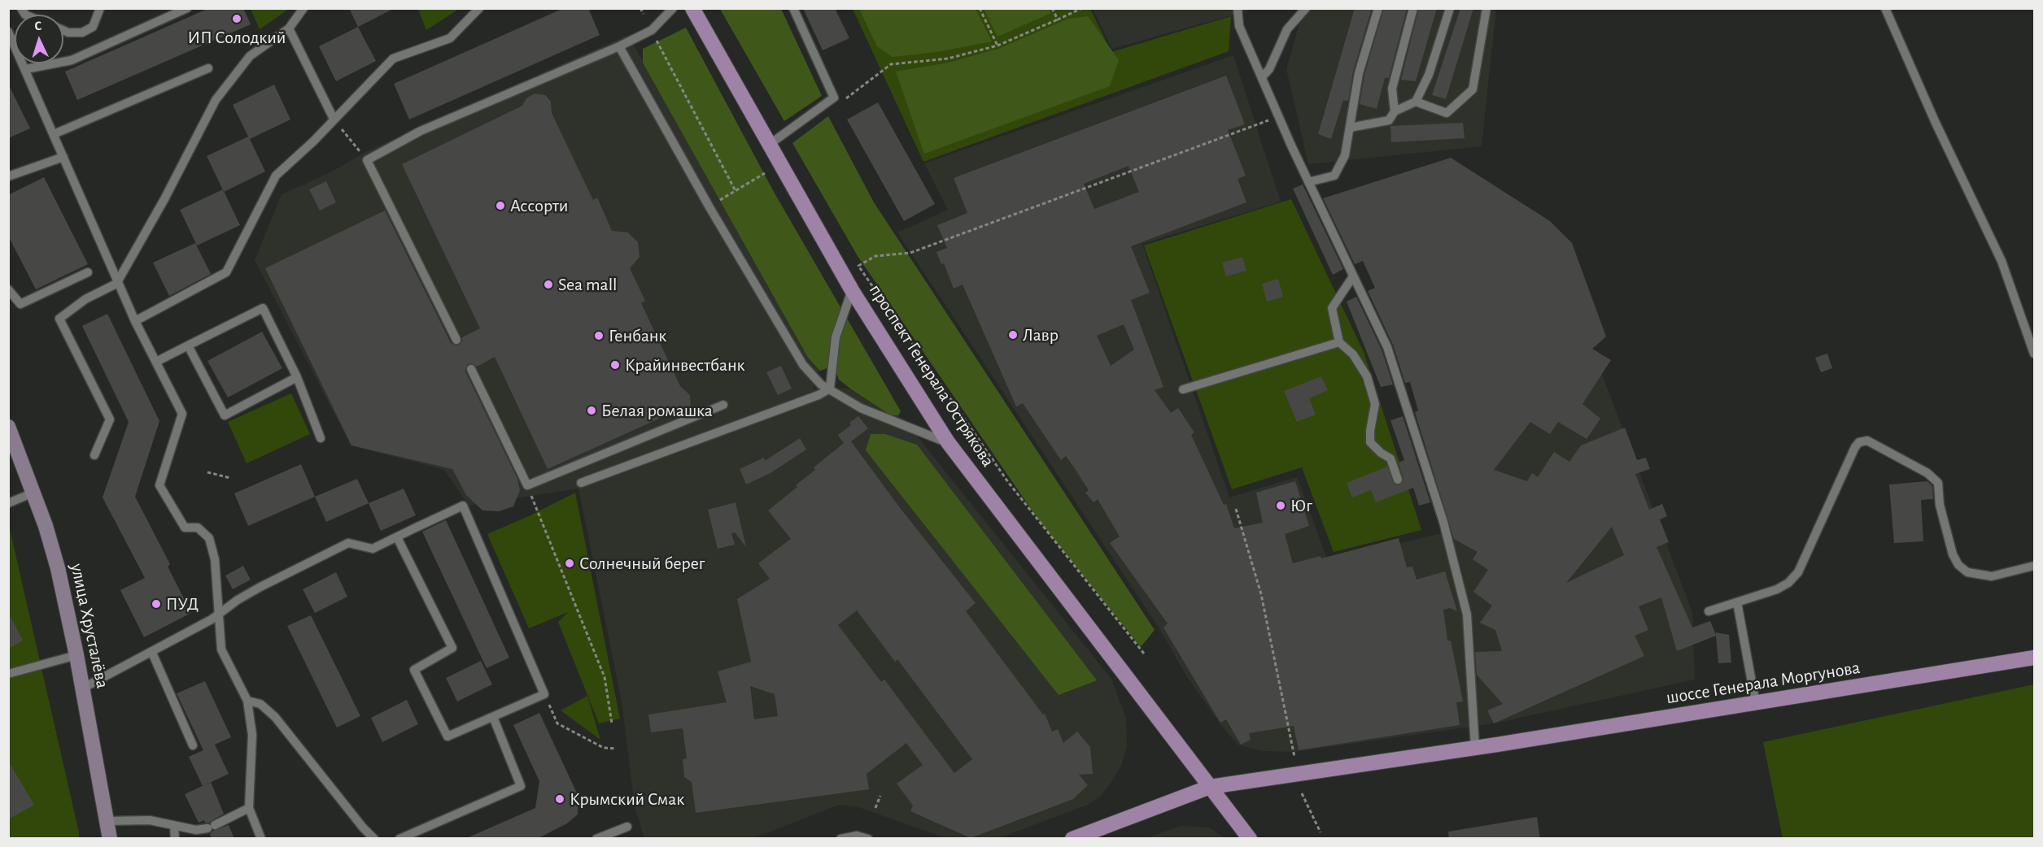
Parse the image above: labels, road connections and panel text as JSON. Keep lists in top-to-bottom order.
{
  "streets": {
    "main road": ["проспект Генерала Острякова", "улица Хрусталёва", "шоссе Генерала Моргунова"]
  },
  "crossings": [
    ["проспект Генерала Острякова", "шоссе Генерала Моргунова"]
  ],
  "places": [
    "ИП Солодкий",
    "Ассорти",
    "Sea mall",
    "Лавр",
    "Генбанк",
    "Крайинвестбанк",
    "Белая ромашка",
    "Юг",
    "Солнечный берег",
    "ПУД",
    "Крымский Смак"
  ],
  "north": "top"
}
